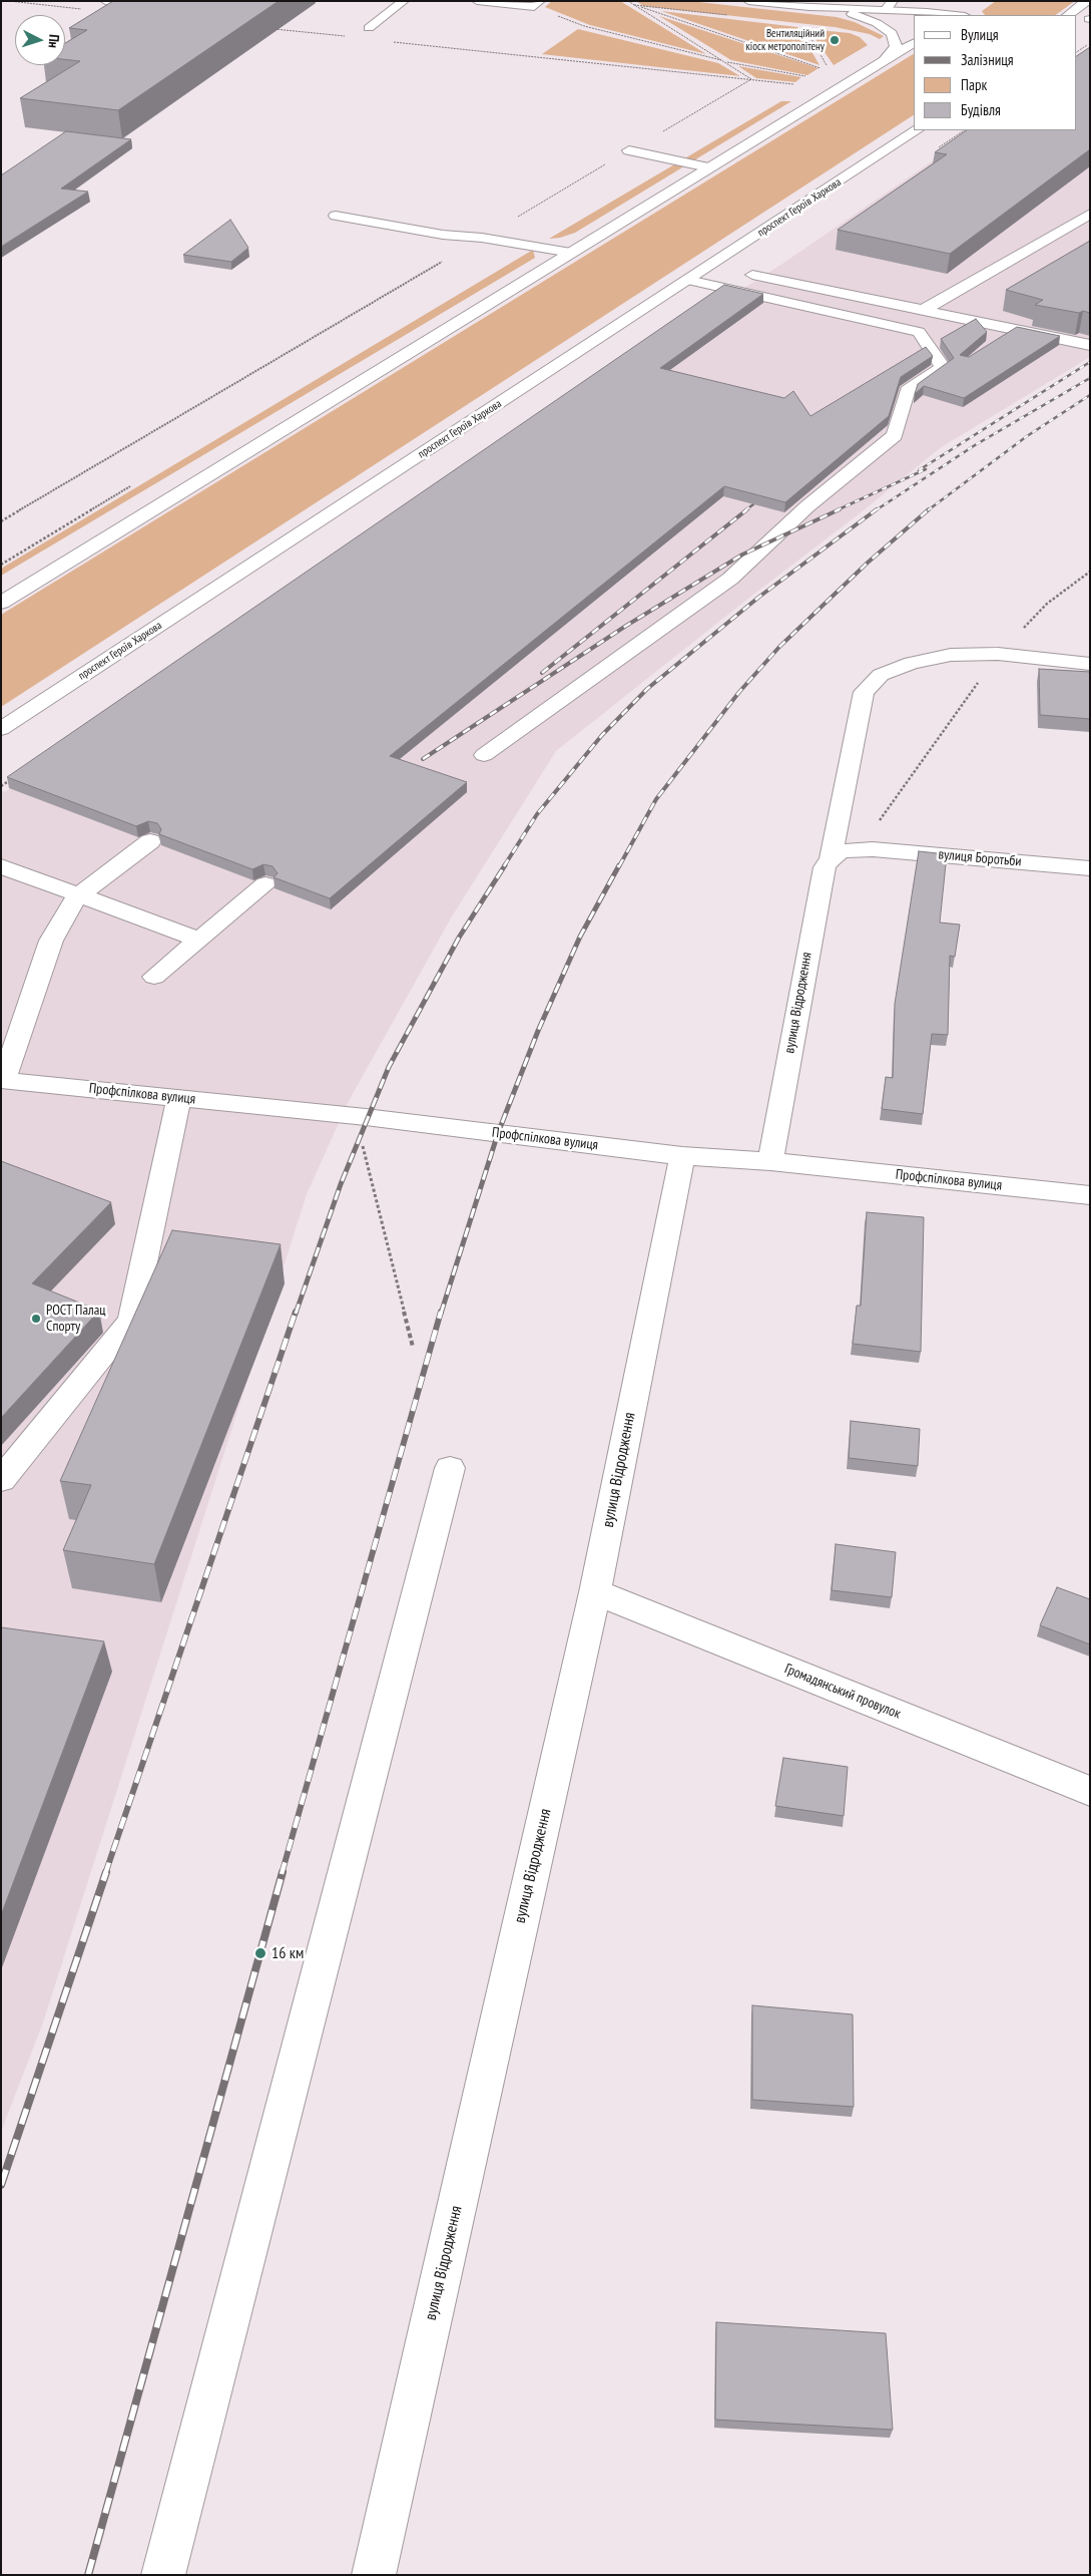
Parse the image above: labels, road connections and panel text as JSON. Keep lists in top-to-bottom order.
{
  "streets": {
    "main road": [
      "проспект Героїв Харкова",
      "вулиця Боротьби",
      "вулиця Відродження",
      "Профспілкова вулиця",
      "Громадянський провулок"
    ]
  },
  "crossings": [
    ["вулиця Боротьби", "вулиця Відродження"],
    ["вулиця Відродження", "Профспілкова вулиця"],
    ["вулиця Відродження", "Громадянський провулок"]
  ],
  "places": ["Вентиляційний кіоск метрополітену", "РОСТ Палац Спорту", "16 км"],
  "legend": [
    "Вулиця",
    "Залізниця",
    "Парк",
    "Будівля"
  ],
  "north": "right"
}
